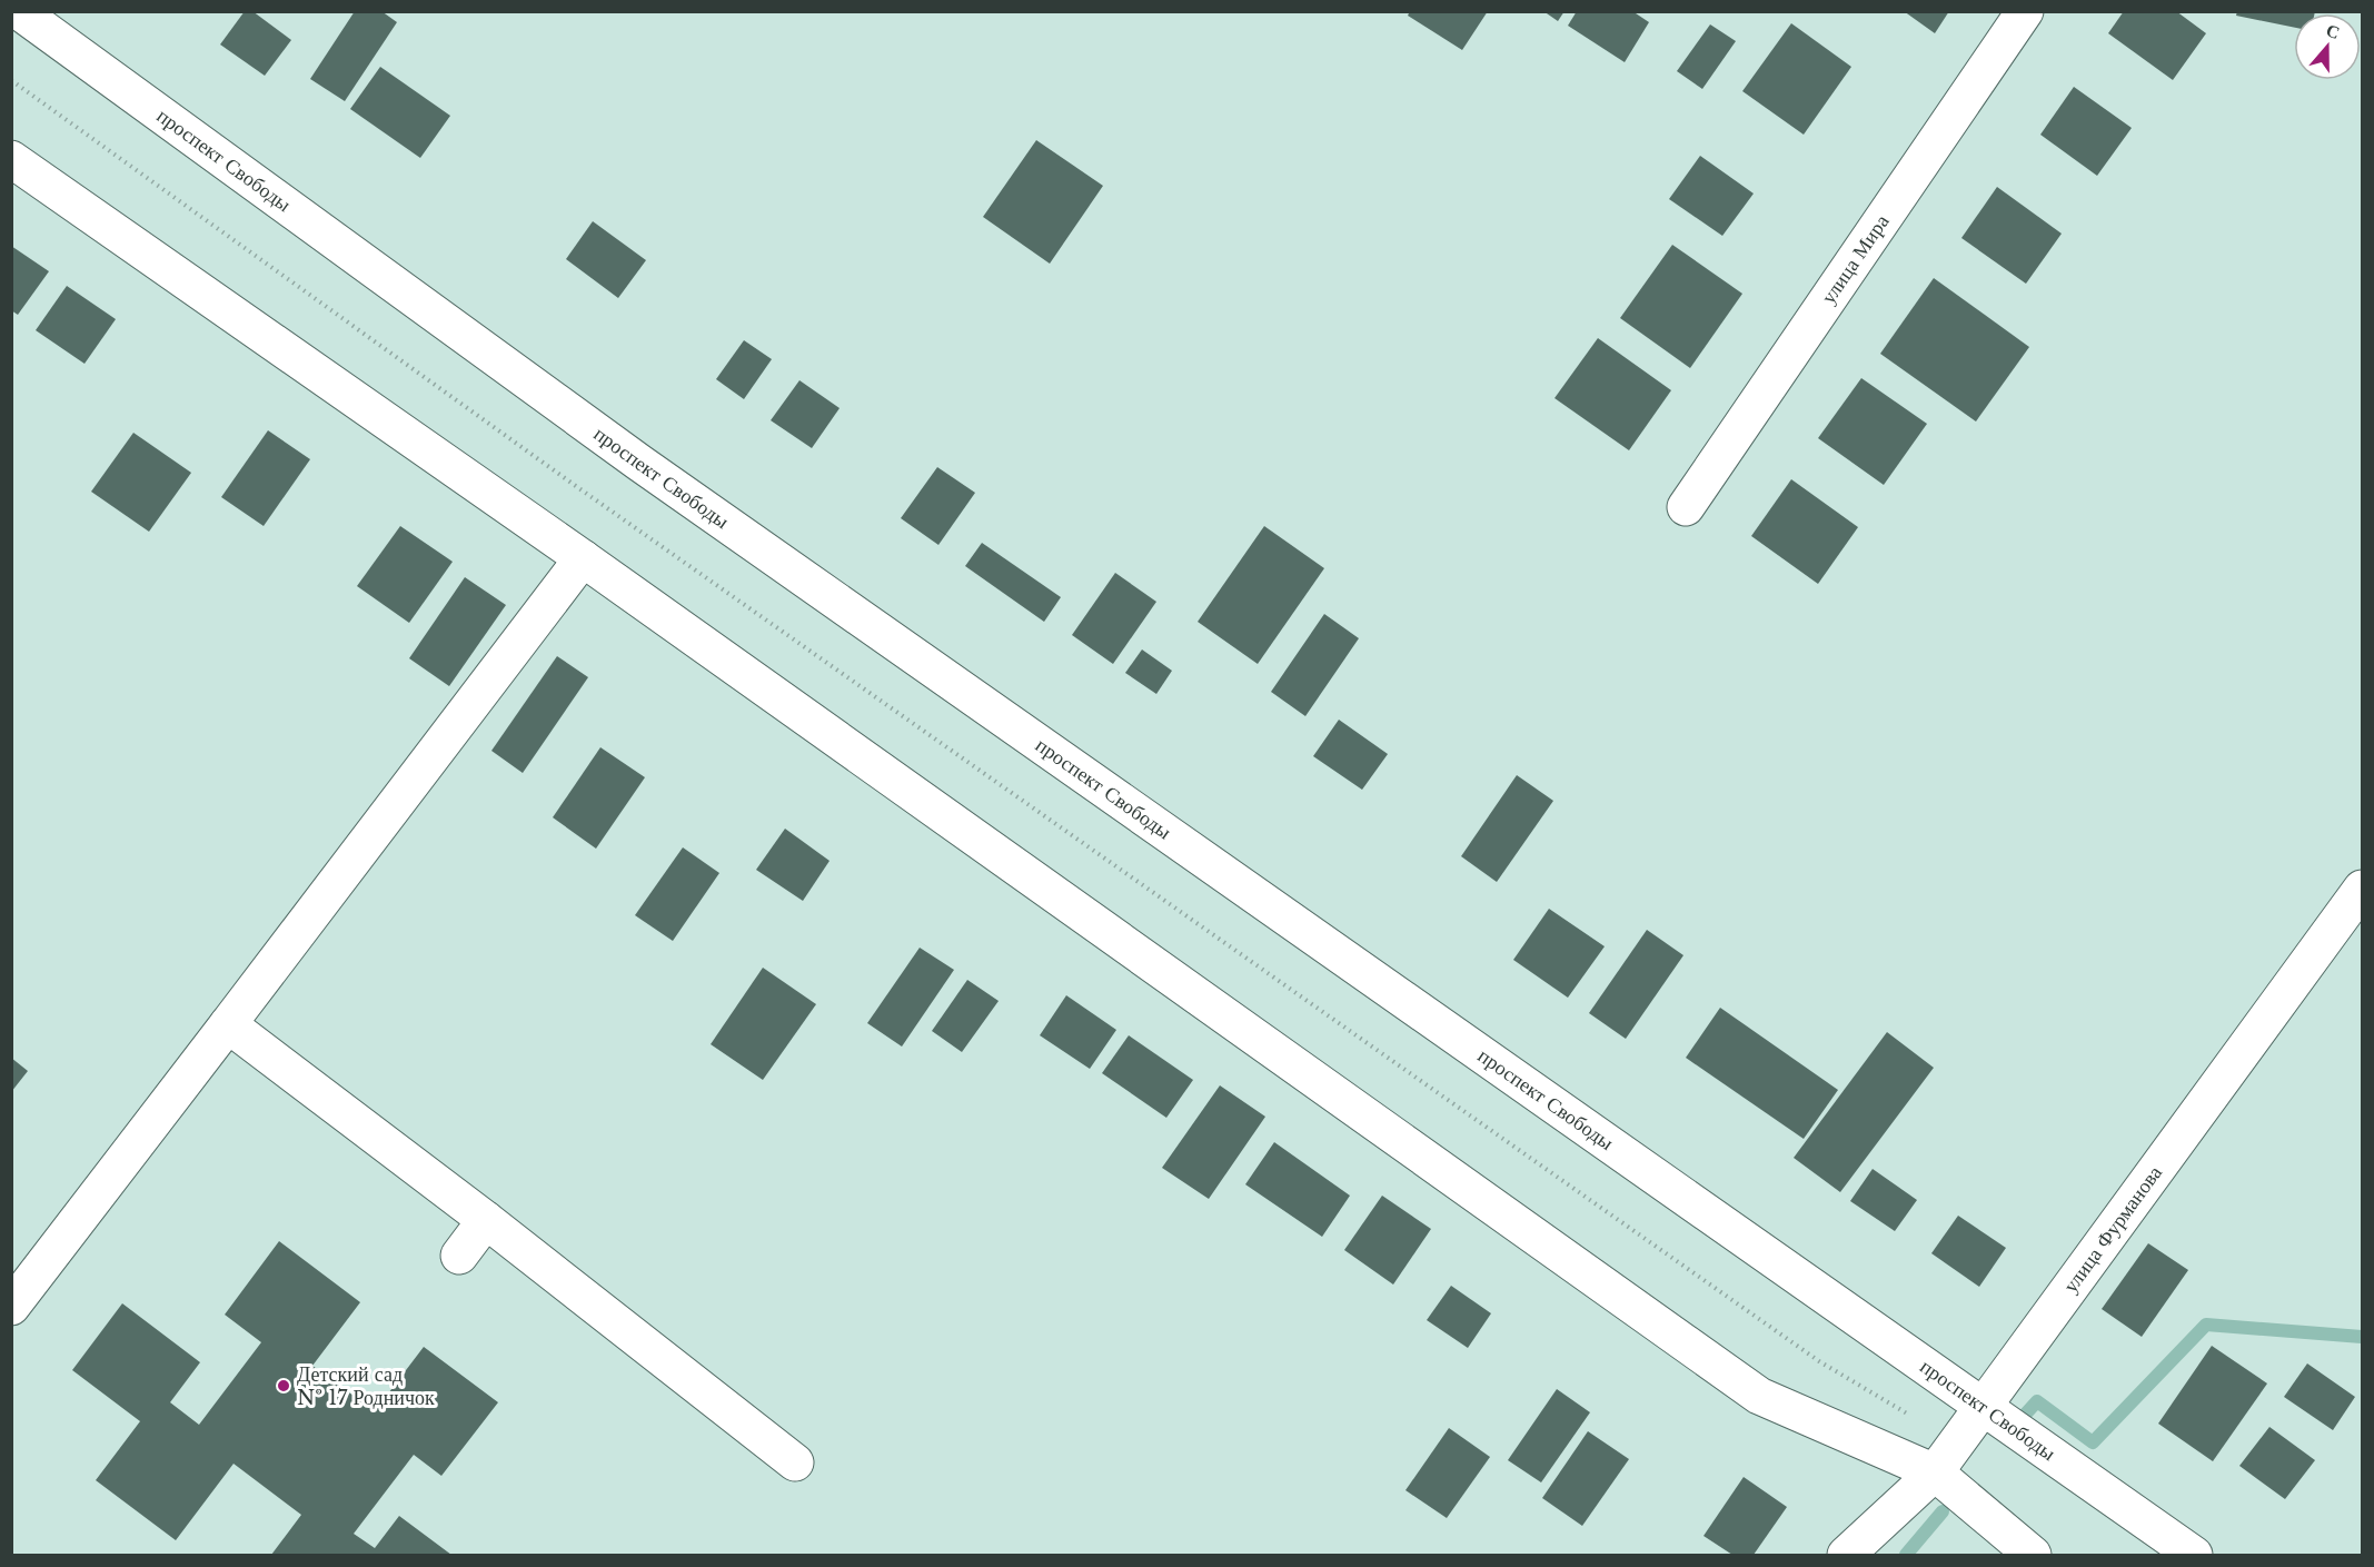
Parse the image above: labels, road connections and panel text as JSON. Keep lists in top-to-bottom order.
{
  "streets": {
    "street": ["проспект Свободы", "улица Мира", "улица Фурманова"]
  },
  "crossings": [
    ["проспект Свободы", "улица Фурманова"]
  ],
  "places": ["Детский сад № 17 Родничок"],
  "north": "top"
}
